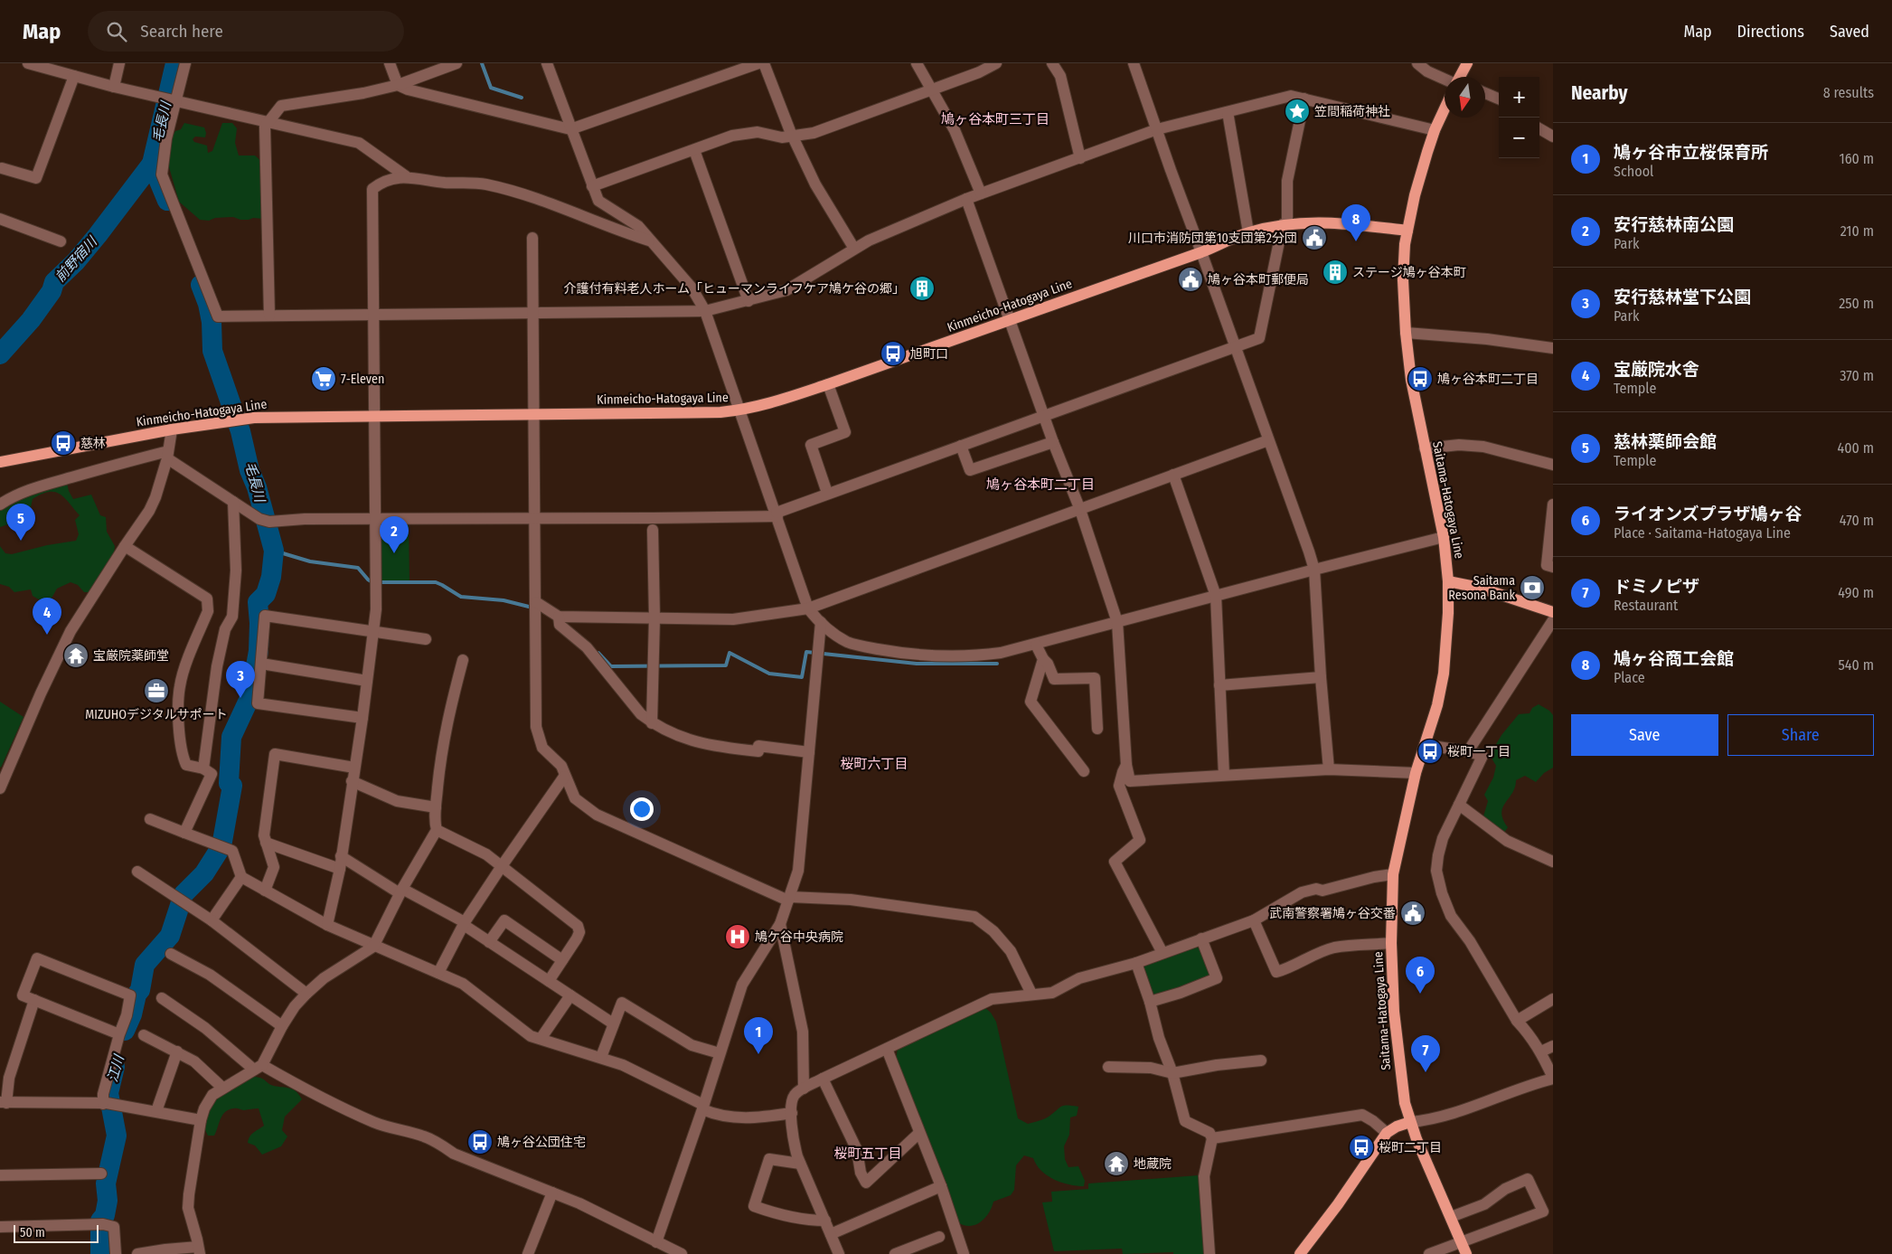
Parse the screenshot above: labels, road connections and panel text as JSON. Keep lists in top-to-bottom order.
{
  "streets": {
    "main road": ["Kinmeicho-Hatogaya Line", "Saitama-Hatogaya Line"]
  },
  "crossings": [
    ["Kinmeicho-Hatogaya Line", "Saitama-Hatogaya Line"]
  ],
  "districts": [
    "鳩ヶ谷本町三丁目",
    "鳩ヶ谷本町二丁目",
    "桜町六丁目",
    "桜町五丁目"
  ],
  "water": ["毛長川", "前野宿川", "江川"],
  "places": {
    "place": ["笠間稲荷神社"],
    "public building": ["川口市消防団第10支団第2分団", "鳩ヶ谷本町郵便局", "武南警察署鳩ヶ谷交番"],
    "building": ["ステージ鳩ヶ谷本町", "介護付有料老人ホーム「ヒューマンライフケア鳩ケ谷の郷」"],
    "bus stop": [
      "旭町口",
      "鳩ヶ谷本町二丁目",
      "慈林",
      "桜町一丁目",
      "鳩ヶ谷公団住宅",
      "桜町二丁目"
    ],
    "supermarket": ["7-Eleven"],
    "bank": ["Saitama Resona Bank"],
    "temple": ["宝厳院薬師堂", "地蔵院"],
    "office": ["MIZUHOデジタルサポート"],
    "hospital": ["鳩ケ谷中央病院"]
  },
  "scale_bar": "50 m",
  "north": "bottom",
  "page": {
    "header": "Map",
    "search": "Search here",
    "nav": ["Map", "Directions", "Saved"],
    "heading": ["Nearby", "8 results"],
    "map_buttons": ["+", "−"],
    "list": [
      {
        "mark": "1",
        "name": "鳩ヶ谷市立桜保育所",
        "note": "School",
        "value": "160 m"
      },
      {
        "mark": "2",
        "name": "安行慈林南公園",
        "note": "Park",
        "value": "210 m"
      },
      {
        "mark": "3",
        "name": "安行慈林堂下公園",
        "note": "Park",
        "value": "250 m"
      },
      {
        "mark": "4",
        "name": "宝厳院水舎",
        "note": "Temple",
        "value": "370 m"
      },
      {
        "mark": "5",
        "name": "慈林薬師会館",
        "note": "Temple",
        "value": "400 m"
      },
      {
        "mark": "6",
        "name": "ライオンズプラザ鳩ヶ谷",
        "note": "Place · Saitama-Hatogaya Line",
        "value": "470 m"
      },
      {
        "mark": "7",
        "name": "ドミノピザ",
        "note": "Restaurant",
        "value": "490 m"
      },
      {
        "mark": "8",
        "name": "鳩ヶ谷商工会館",
        "note": "Place",
        "value": "540 m"
      }
    ],
    "pins": [
      "8",
      "5",
      "2",
      "4",
      "3",
      "6",
      "1",
      "7"
    ],
    "buttons": ["Save", "Share"],
    "scale": "50 m"
  }
}
